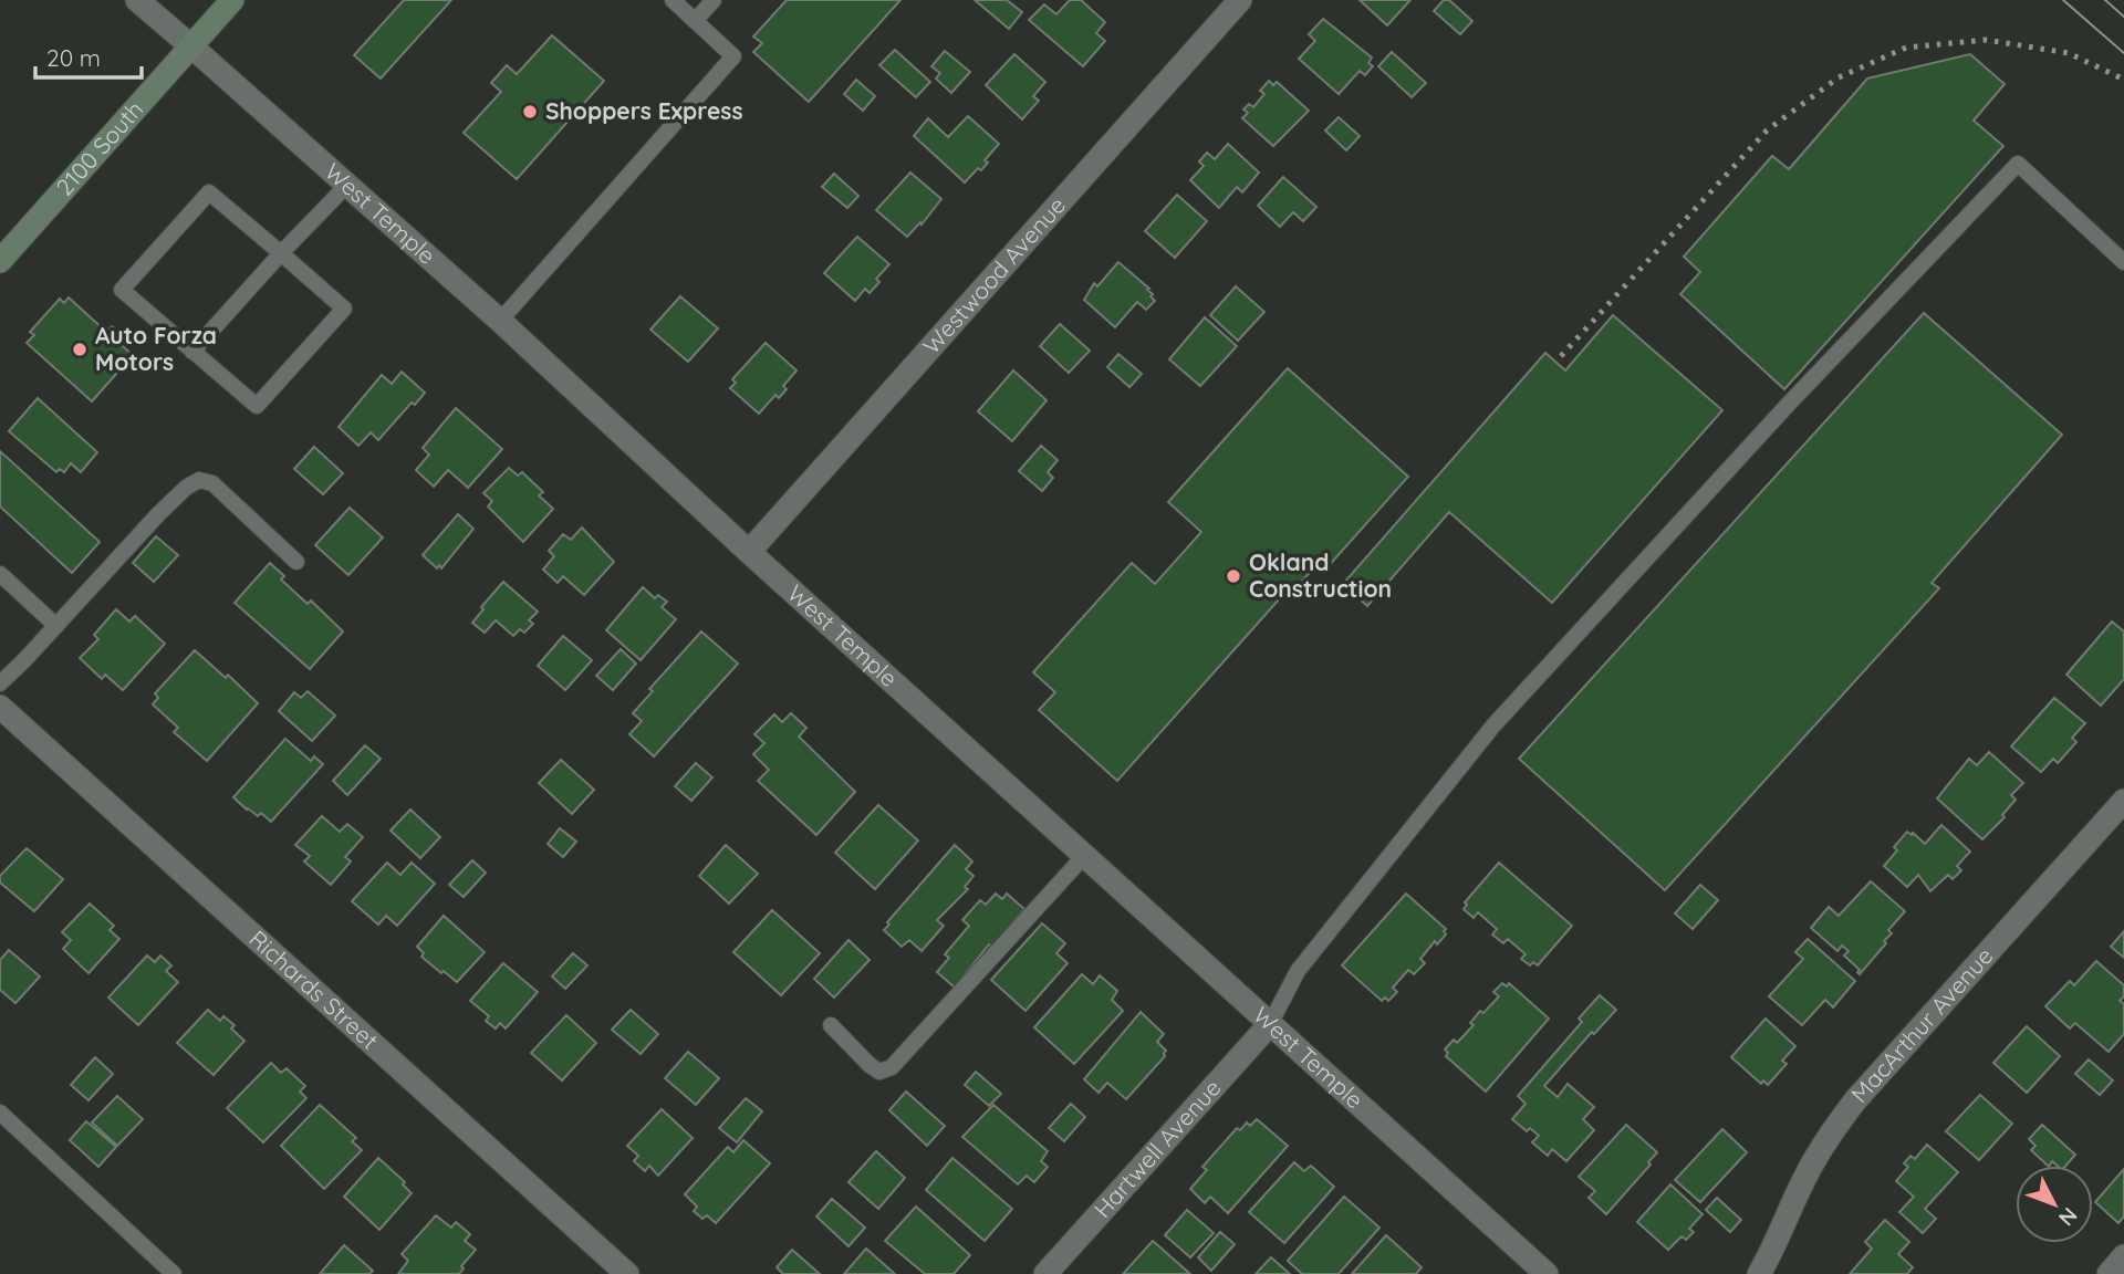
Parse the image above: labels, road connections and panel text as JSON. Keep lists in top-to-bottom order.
{
  "streets": {
    "main road": ["2100 South"],
    "street": [
      "West Temple",
      "Westwood Avenue",
      "Richards Street",
      "MacArthur Avenue",
      "Hartwell Avenue"
    ]
  },
  "crossings": [
    ["2100 South", "West Temple"],
    ["West Temple", "Westwood Avenue"],
    ["West Temple", "Hartwell Avenue"]
  ],
  "places": ["Shoppers Express", "Auto Forza Motors", "Okland Construction"],
  "scale_bar": "20 m",
  "north": "bottom right"
}
